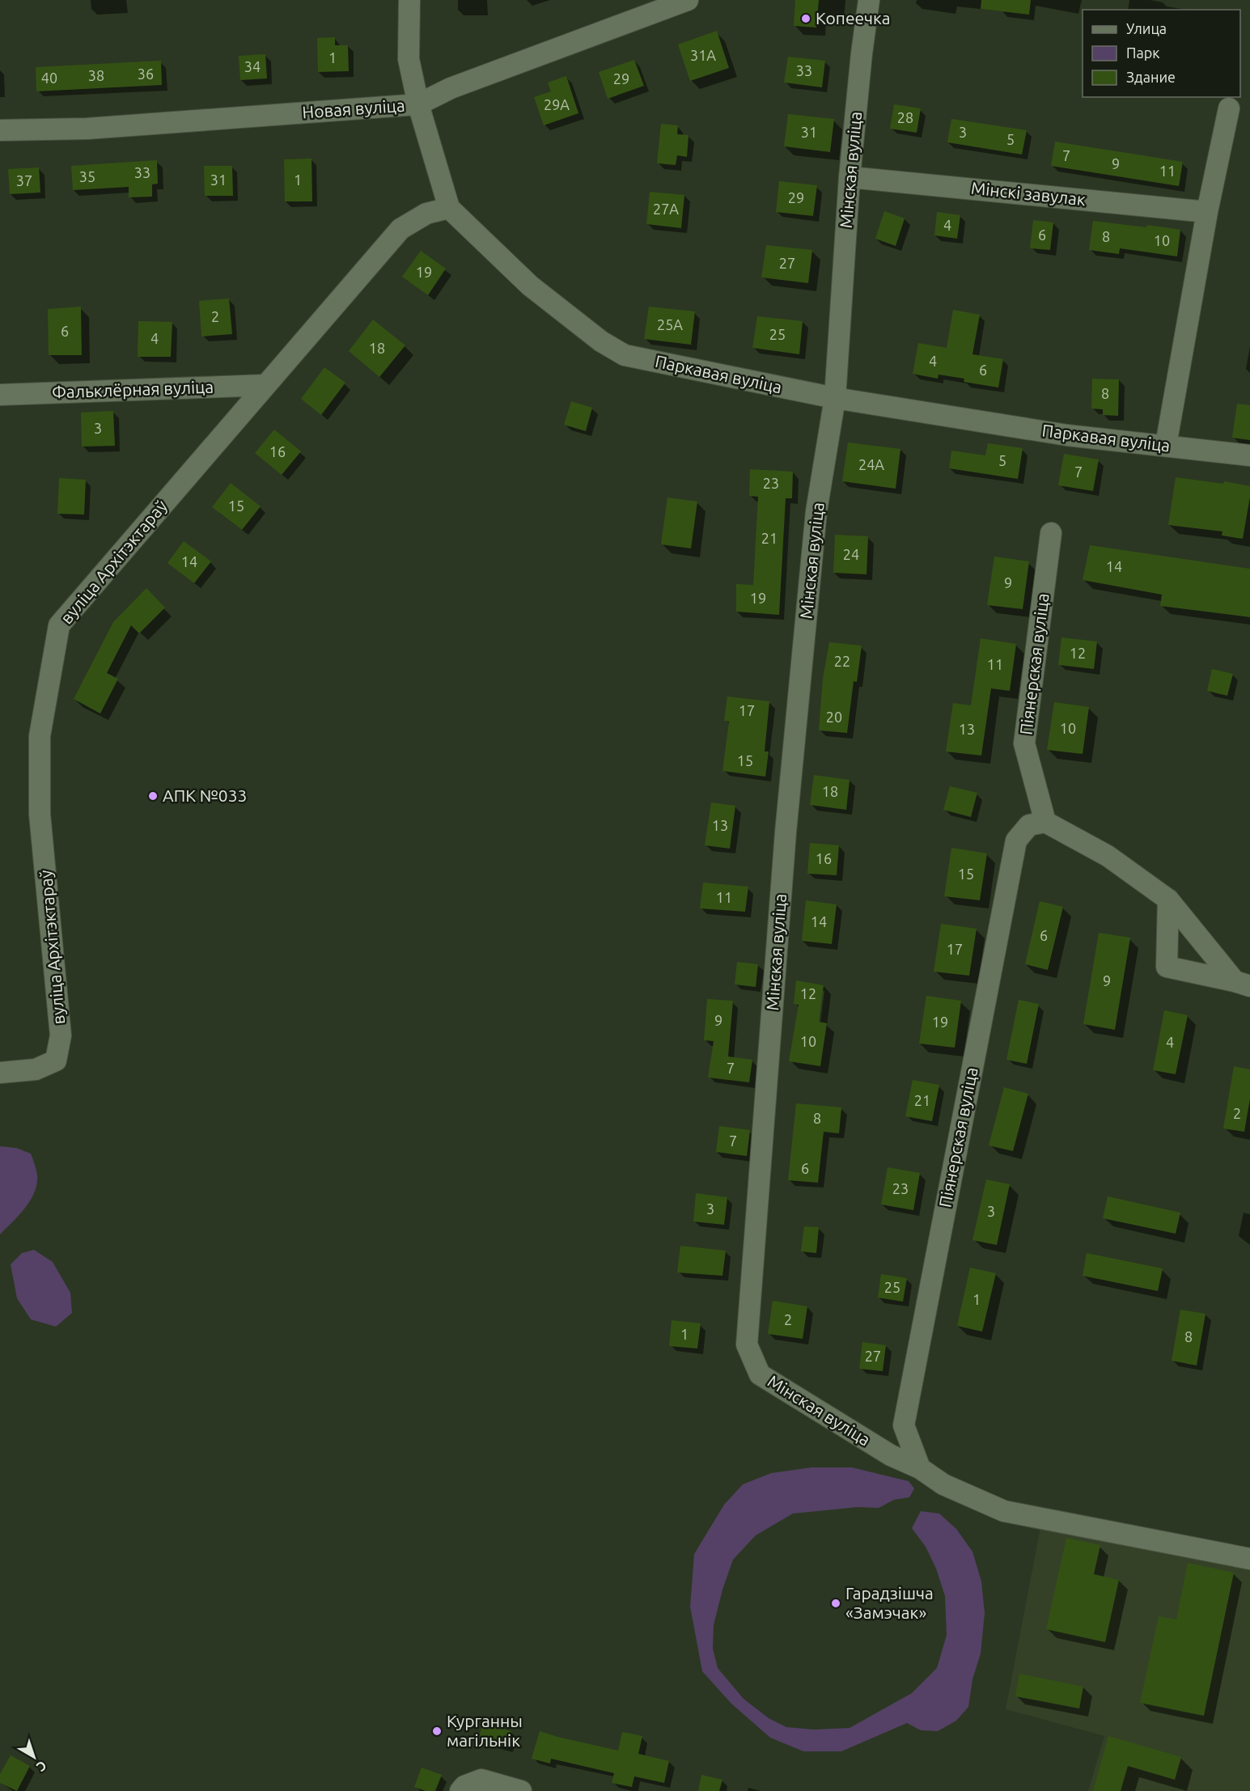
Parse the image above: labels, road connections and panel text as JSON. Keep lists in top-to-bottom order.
{
  "streets": {
    "street": [
      "Новая вуліца",
      "Мінская вуліца",
      "Мінскі завулак",
      "Паркавая вуліца",
      "Фальклёрная вуліца",
      "вуліца Архітэктараў",
      "Піянерская вуліца"
    ]
  },
  "crossings": [
    ["Новая вуліца", "Паркавая вуліца"],
    ["Мінская вуліца", "Мінскі завулак"],
    ["Мінская вуліца", "Паркавая вуліца"],
    ["Мінская вуліца", "Піянерская вуліца"],
    ["Паркавая вуліца", "вуліца Архітэктараў"],
    ["Фальклёрная вуліца", "вуліца Архітэктараў"]
  ],
  "places": [
    "Копеечка",
    "АПК №033",
    "Гарадзішча «Замэчак»",
    "Курганны магільнік"
  ],
  "house_numbers": [
    "31А",
    "1",
    "34",
    "33",
    "36",
    "38",
    "40",
    "29",
    "29А",
    "28",
    "31",
    "3",
    "5",
    "7",
    "9",
    "11",
    "33",
    "35",
    "31",
    "1",
    "37",
    "29",
    "27А",
    "4",
    "6",
    "8",
    "10",
    "27",
    "19",
    "2",
    "25А",
    "6",
    "25",
    "4",
    "18",
    "4",
    "6",
    "8",
    "3",
    "16",
    "5",
    "24А",
    "7",
    "23",
    "15",
    "21",
    "24",
    "14",
    "14",
    "9",
    "19",
    "12",
    "22",
    "11",
    "17",
    "20",
    "10",
    "13",
    "15",
    "18",
    "13",
    "16",
    "15",
    "11",
    "14",
    "6",
    "17",
    "9",
    "12",
    "9",
    "19",
    "10",
    "4",
    "7",
    "21",
    "2",
    "8",
    "7",
    "6",
    "23",
    "3",
    "3",
    "25",
    "1",
    "2",
    "1",
    "8",
    "27"
  ],
  "legend": ["Улица", "Парк", "Здание"],
  "north": "bottom right"
}
